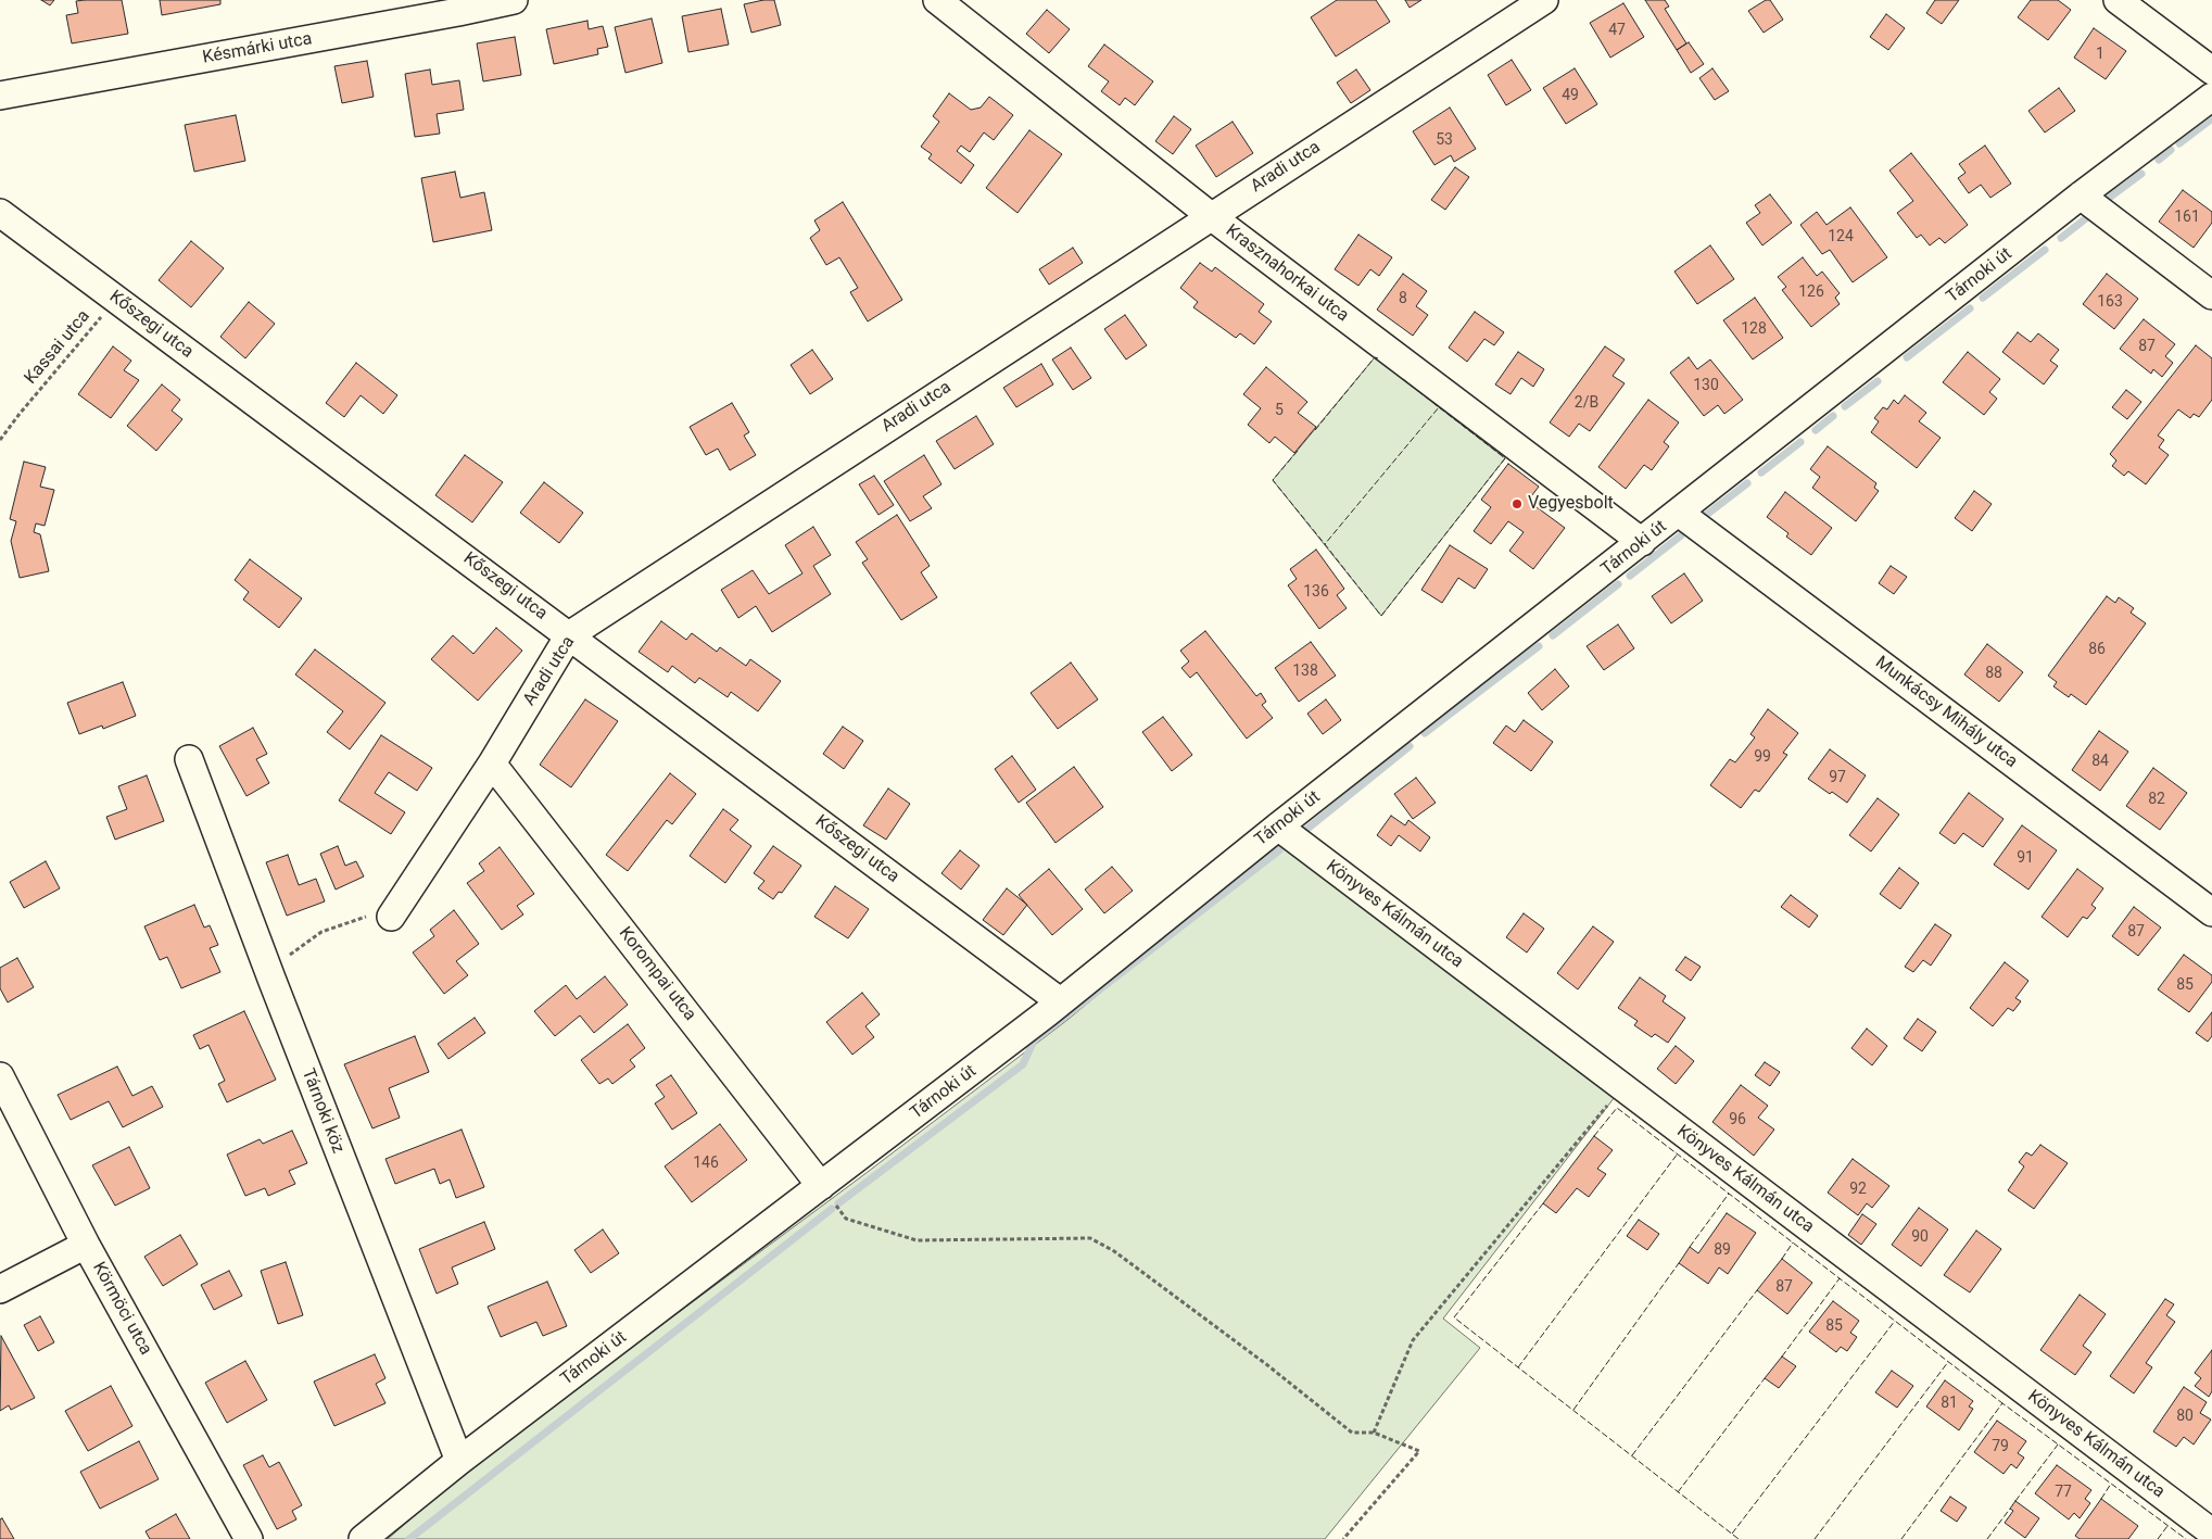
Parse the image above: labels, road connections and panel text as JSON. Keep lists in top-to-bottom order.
{
  "streets": {
    "street": [
      "Késmárki utca",
      "Aradi utca",
      "Krasznahorkai utca",
      "Tárnoki út",
      "Kőszegi utca",
      "Munkácsy Mihály utca",
      "Könyves Kálmán utca",
      "Korompai utca",
      "Tárnoki köz",
      "Körmöci utca"
    ],
    "path": ["Kassai utca"]
  },
  "crossings": [
    ["Aradi utca", "Krasznahorkai utca"],
    ["Aradi utca", "Kőszegi utca"],
    ["Aradi utca", "Korompai utca"],
    ["Krasznahorkai utca", "Tárnoki út"],
    ["Tárnoki út", "Kőszegi utca"],
    ["Tárnoki út", "Munkácsy Mihály utca"],
    ["Tárnoki út", "Könyves Kálmán utca"],
    ["Tárnoki út", "Korompai utca"],
    ["Tárnoki út", "Tárnoki köz"],
    ["Kőszegi utca", "Kassai utca"]
  ],
  "places": ["Vegyesbolt"],
  "house_numbers": [
    "47",
    "1",
    "49",
    "53",
    "161",
    "124",
    "126",
    "8",
    "163",
    "128",
    "87",
    "130",
    "2/B",
    "5",
    "136",
    "86",
    "138",
    "88",
    "99",
    "84",
    "97",
    "82",
    "91",
    "87",
    "85",
    "96",
    "146",
    "92",
    "90",
    "89",
    "87",
    "85",
    "81",
    "80",
    "79",
    "77"
  ]
}
